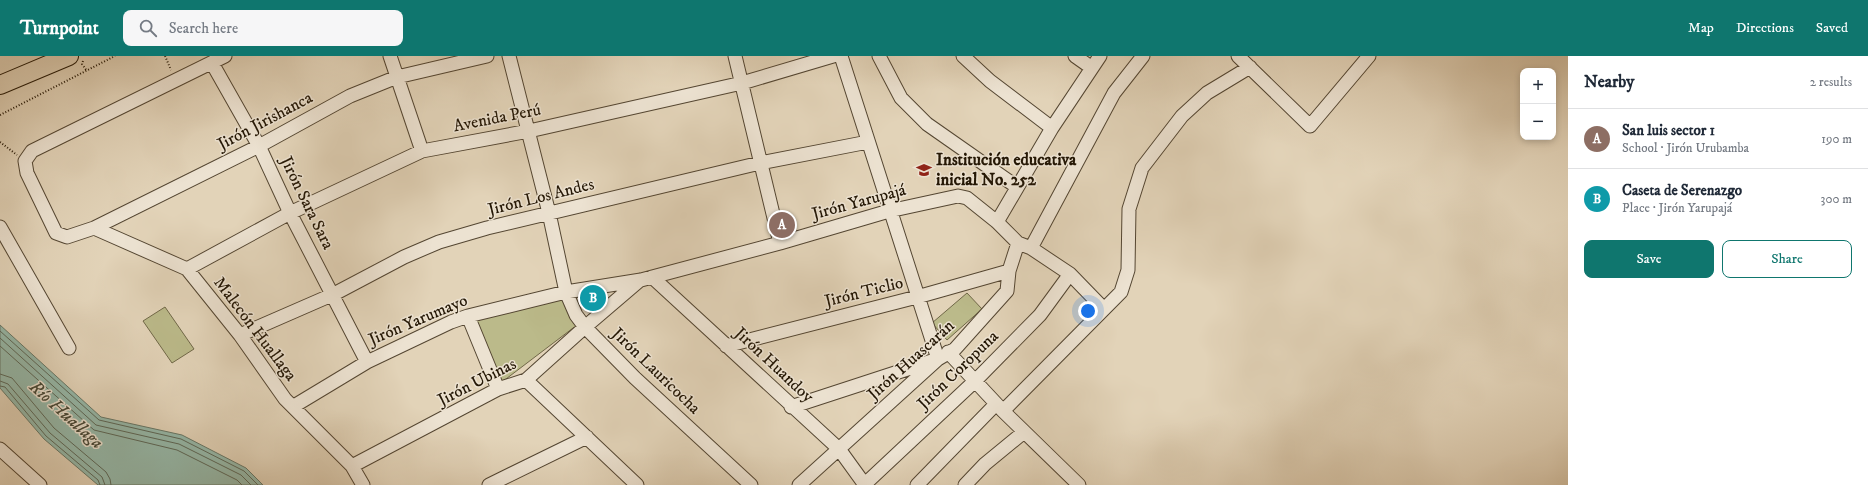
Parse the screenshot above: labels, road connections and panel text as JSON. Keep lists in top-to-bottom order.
{
  "streets": {
    "street": [
      "Avenida Perú",
      "Jirón Jirishanca",
      "Jirón Los Andes",
      "Jirón Yarupajá",
      "Jirón Sara Sara",
      "Jirón Ticlio",
      "Jirón Yarumayo",
      "Malecón Huallaga",
      "Jirón Huascarán",
      "Jirón Huandoy",
      "Jirón Coropuna",
      "Jirón Lauricocha",
      "Jirón Ubinas"
    ]
  },
  "crossings": [
    ["Avenida Perú", "Jirón Sara Sara"],
    ["Avenida Perú", "Malecón Huallaga"],
    ["Avenida Perú", "Jirón Lauricocha"],
    ["Jirón Jirishanca", "Jirón Sara Sara"],
    ["Jirón Jirishanca", "Malecón Huallaga"],
    ["Jirón Los Andes", "Jirón Sara Sara"],
    ["Jirón Los Andes", "Malecón Huallaga"],
    ["Jirón Los Andes", "Jirón Lauricocha"],
    ["Jirón Yarupajá", "Jirón Yarumayo"],
    ["Jirón Yarupajá", "Jirón Huascarán"],
    ["Jirón Yarupajá", "Jirón Huandoy"],
    ["Jirón Yarupajá", "Jirón Coropuna"],
    ["Jirón Yarupajá", "Jirón Lauricocha"],
    ["Jirón Yarupajá", "Jirón Ubinas"],
    ["Jirón Sara Sara", "Jirón Yarumayo"],
    ["Jirón Ticlio", "Jirón Huascarán"],
    ["Jirón Ticlio", "Jirón Huandoy"],
    ["Jirón Yarumayo", "Malecón Huallaga"],
    ["Jirón Yarumayo", "Jirón Lauricocha"],
    ["Malecón Huallaga", "Jirón Ubinas"],
    ["Jirón Huascarán", "Jirón Huandoy"],
    ["Jirón Huandoy", "Jirón Coropuna"],
    ["Jirón Huandoy", "Jirón Ubinas"],
    ["Jirón Lauricocha", "Jirón Ubinas"]
  ],
  "water": ["Río Huallaga"],
  "places": {
    "school or university": ["Institución educativa inicial No. 252"]
  },
  "page": {
    "header": "Turnpoint",
    "search": "Search here",
    "nav": ["Map", "Directions", "Saved"],
    "heading": ["Nearby", "2 results"],
    "map_buttons": ["+", "−"],
    "list": [
      {
        "mark": "A",
        "name": "San luis sector 1",
        "note": "School · Jirón Urubamba",
        "value": "190 m"
      },
      {
        "mark": "B",
        "name": "Caseta de Serenazgo",
        "note": "Place · Jirón Yarupajá",
        "value": "300 m"
      }
    ],
    "pins": ["A", "B"],
    "buttons": ["Save", "Share"]
  }
}
